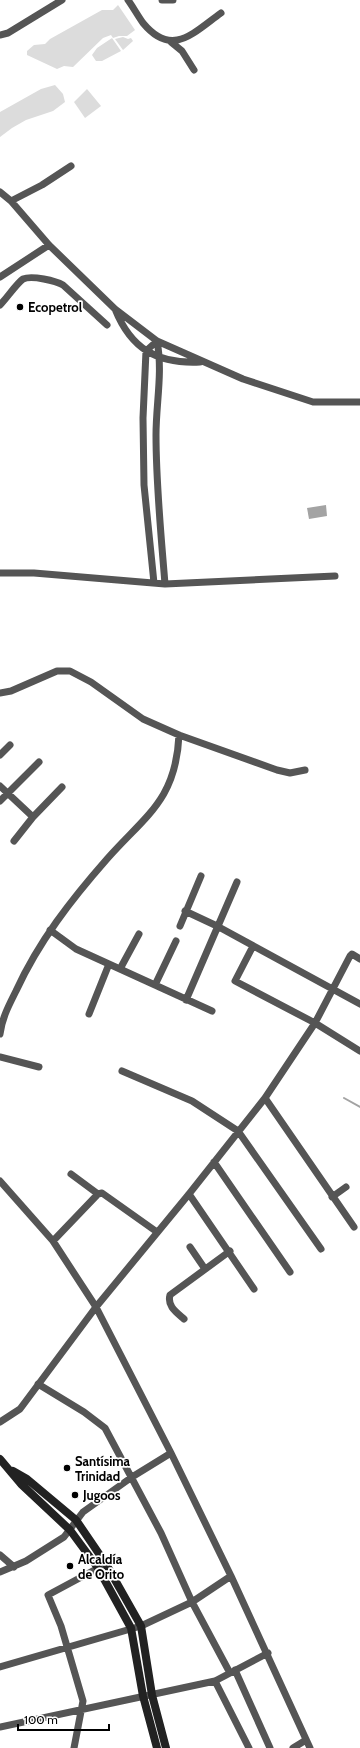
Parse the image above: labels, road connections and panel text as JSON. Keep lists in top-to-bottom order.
{
  "places": [
    "Ecopetrol",
    "Santísima Trinidad",
    "Jugoos",
    "Alcaldía de Orito"
  ],
  "scale_bar": "100 m"
}
